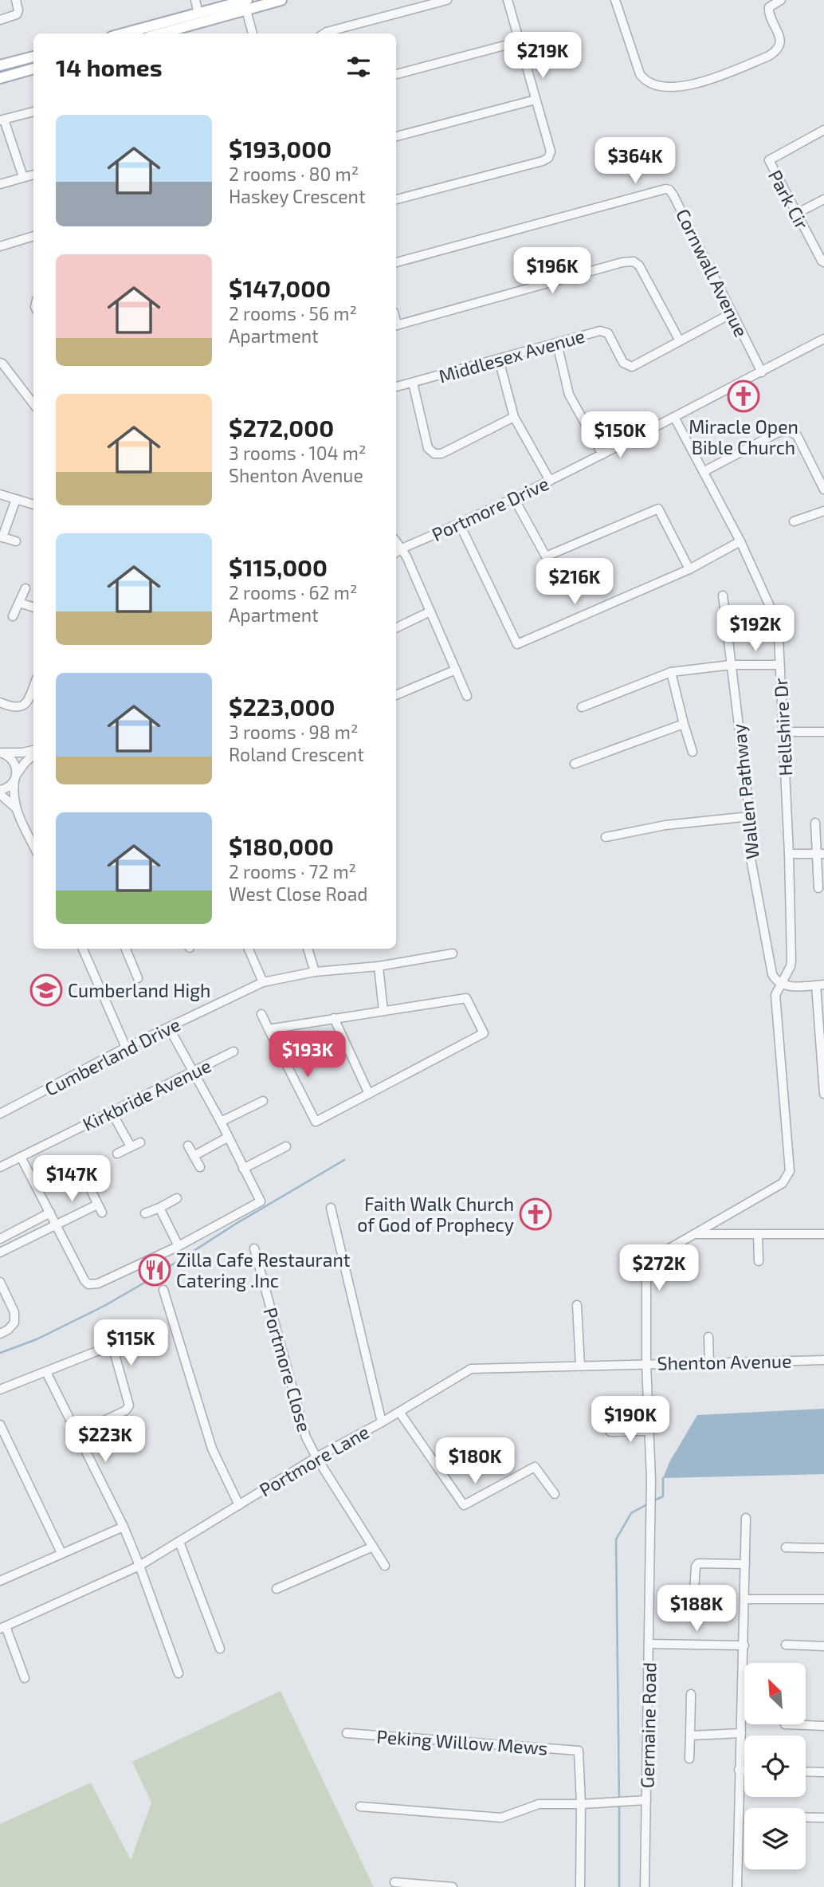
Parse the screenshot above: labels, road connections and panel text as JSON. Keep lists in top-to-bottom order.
{
  "streets": {
    "street": [
      "Park Cir",
      "Cornwall Avenue",
      "Middlesex Avenue",
      "Portmore Drive",
      "Hellshire Dr",
      "Wallen Pathway",
      "Cumberland Drive",
      "Kirkbride Avenue",
      "Shenton Avenue",
      "Portmore Close",
      "Portmore Lane",
      "Germaine Road",
      "Peking Willow Mews"
    ]
  },
  "crossings": [
    ["Cornwall Avenue", "Middlesex Avenue"],
    ["Cornwall Avenue", "Portmore Drive"],
    ["Portmore Drive", "Hellshire Dr"],
    ["Hellshire Dr", "Wallen Pathway"],
    ["Shenton Avenue", "Portmore Lane"],
    ["Shenton Avenue", "Germaine Road"],
    ["Portmore Close", "Portmore Lane"],
    ["Portmore Lane", "Germaine Road"]
  ],
  "places": {
    "church": ["Miracle Open Bible Church", "Faith Walk Church of God of Prophecy"],
    "school or university": ["Cumberland High"],
    "restaurant": ["Zilla Cafe Restaurant Catering .Inc"]
  },
  "north": "top left",
  "page": {
    "price": [
      "$219K",
      "$364K",
      "$196K",
      "$150K",
      "$216K",
      "$192K",
      "$193K",
      "$147K",
      "$272K",
      "$115K",
      "$190K",
      "$223K",
      "$180K",
      "$188K"
    ],
    "heading": "14 homes",
    "list": [
      {
        "name": "$193,000",
        "note": "2 rooms · 80 m² · Haskey Crescent"
      },
      {
        "name": "$147,000",
        "note": "2 rooms · 56 m² · Apartment"
      },
      {
        "name": "$272,000",
        "note": "3 rooms · 104 m² · Shenton Avenue"
      },
      {
        "name": "$115,000",
        "note": "2 rooms · 62 m² · Apartment"
      },
      {
        "name": "$223,000",
        "note": "3 rooms · 98 m² · Roland Crescent"
      },
      {
        "name": "$180,000",
        "note": "2 rooms · 72 m² · West Close Road"
      }
    ]
  }
}
